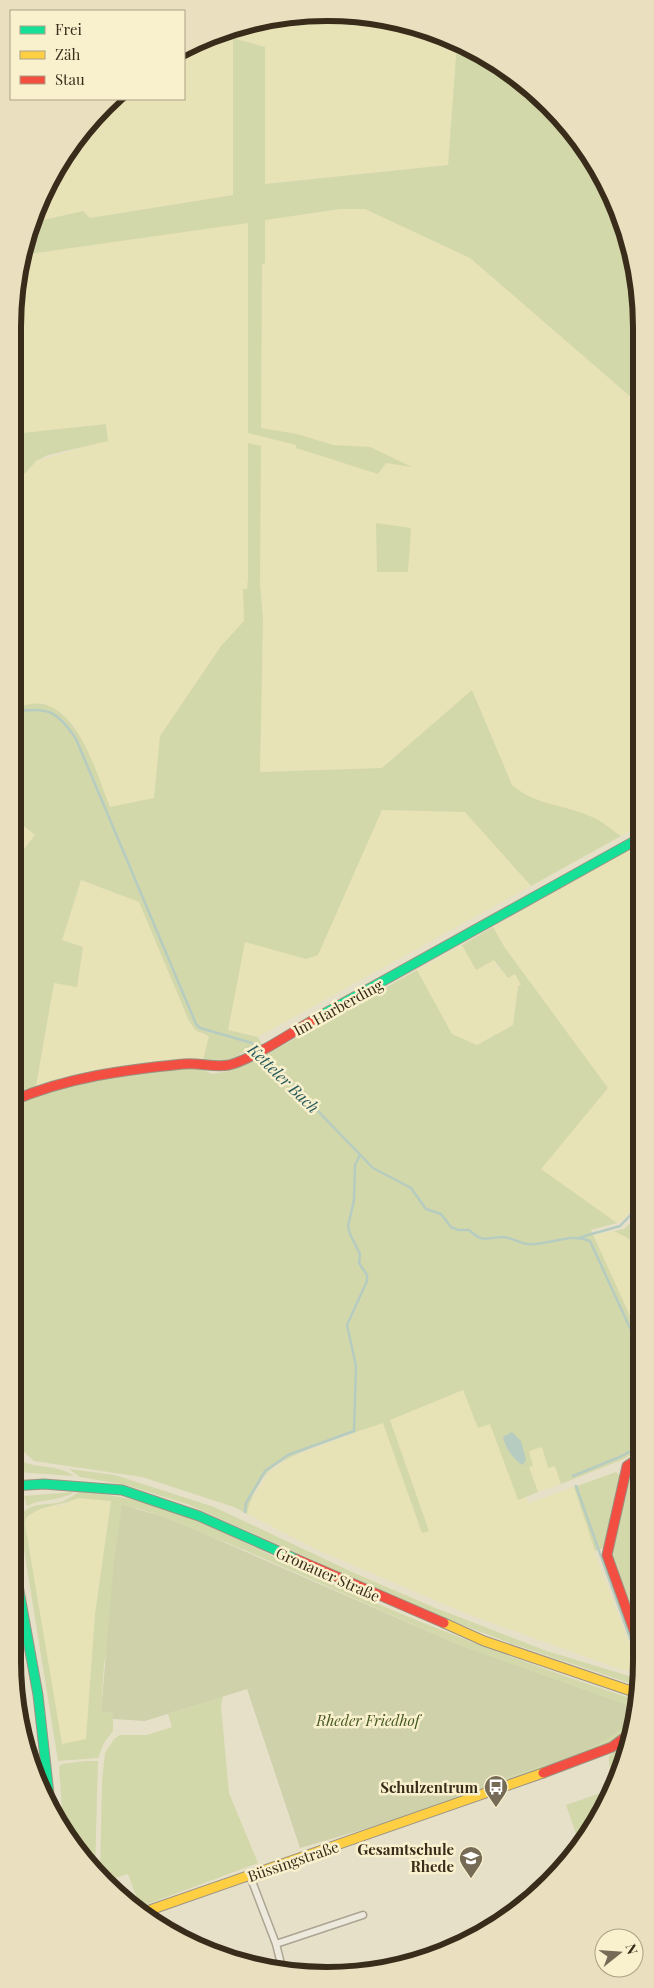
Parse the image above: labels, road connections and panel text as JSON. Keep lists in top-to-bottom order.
{
  "streets": {
    "street": ["Im Harberding", "Gronauer Straße", "Büssingstraße"]
  },
  "water": ["Ketteler Bach"],
  "parks": ["Rheder Friedhof"],
  "places": {
    "bus stop": ["Schulzentrum"],
    "school or university": ["Gesamtschule Rhede"]
  },
  "legend": ["Frei", "Zäh", "Stau"],
  "north": "right"
}
